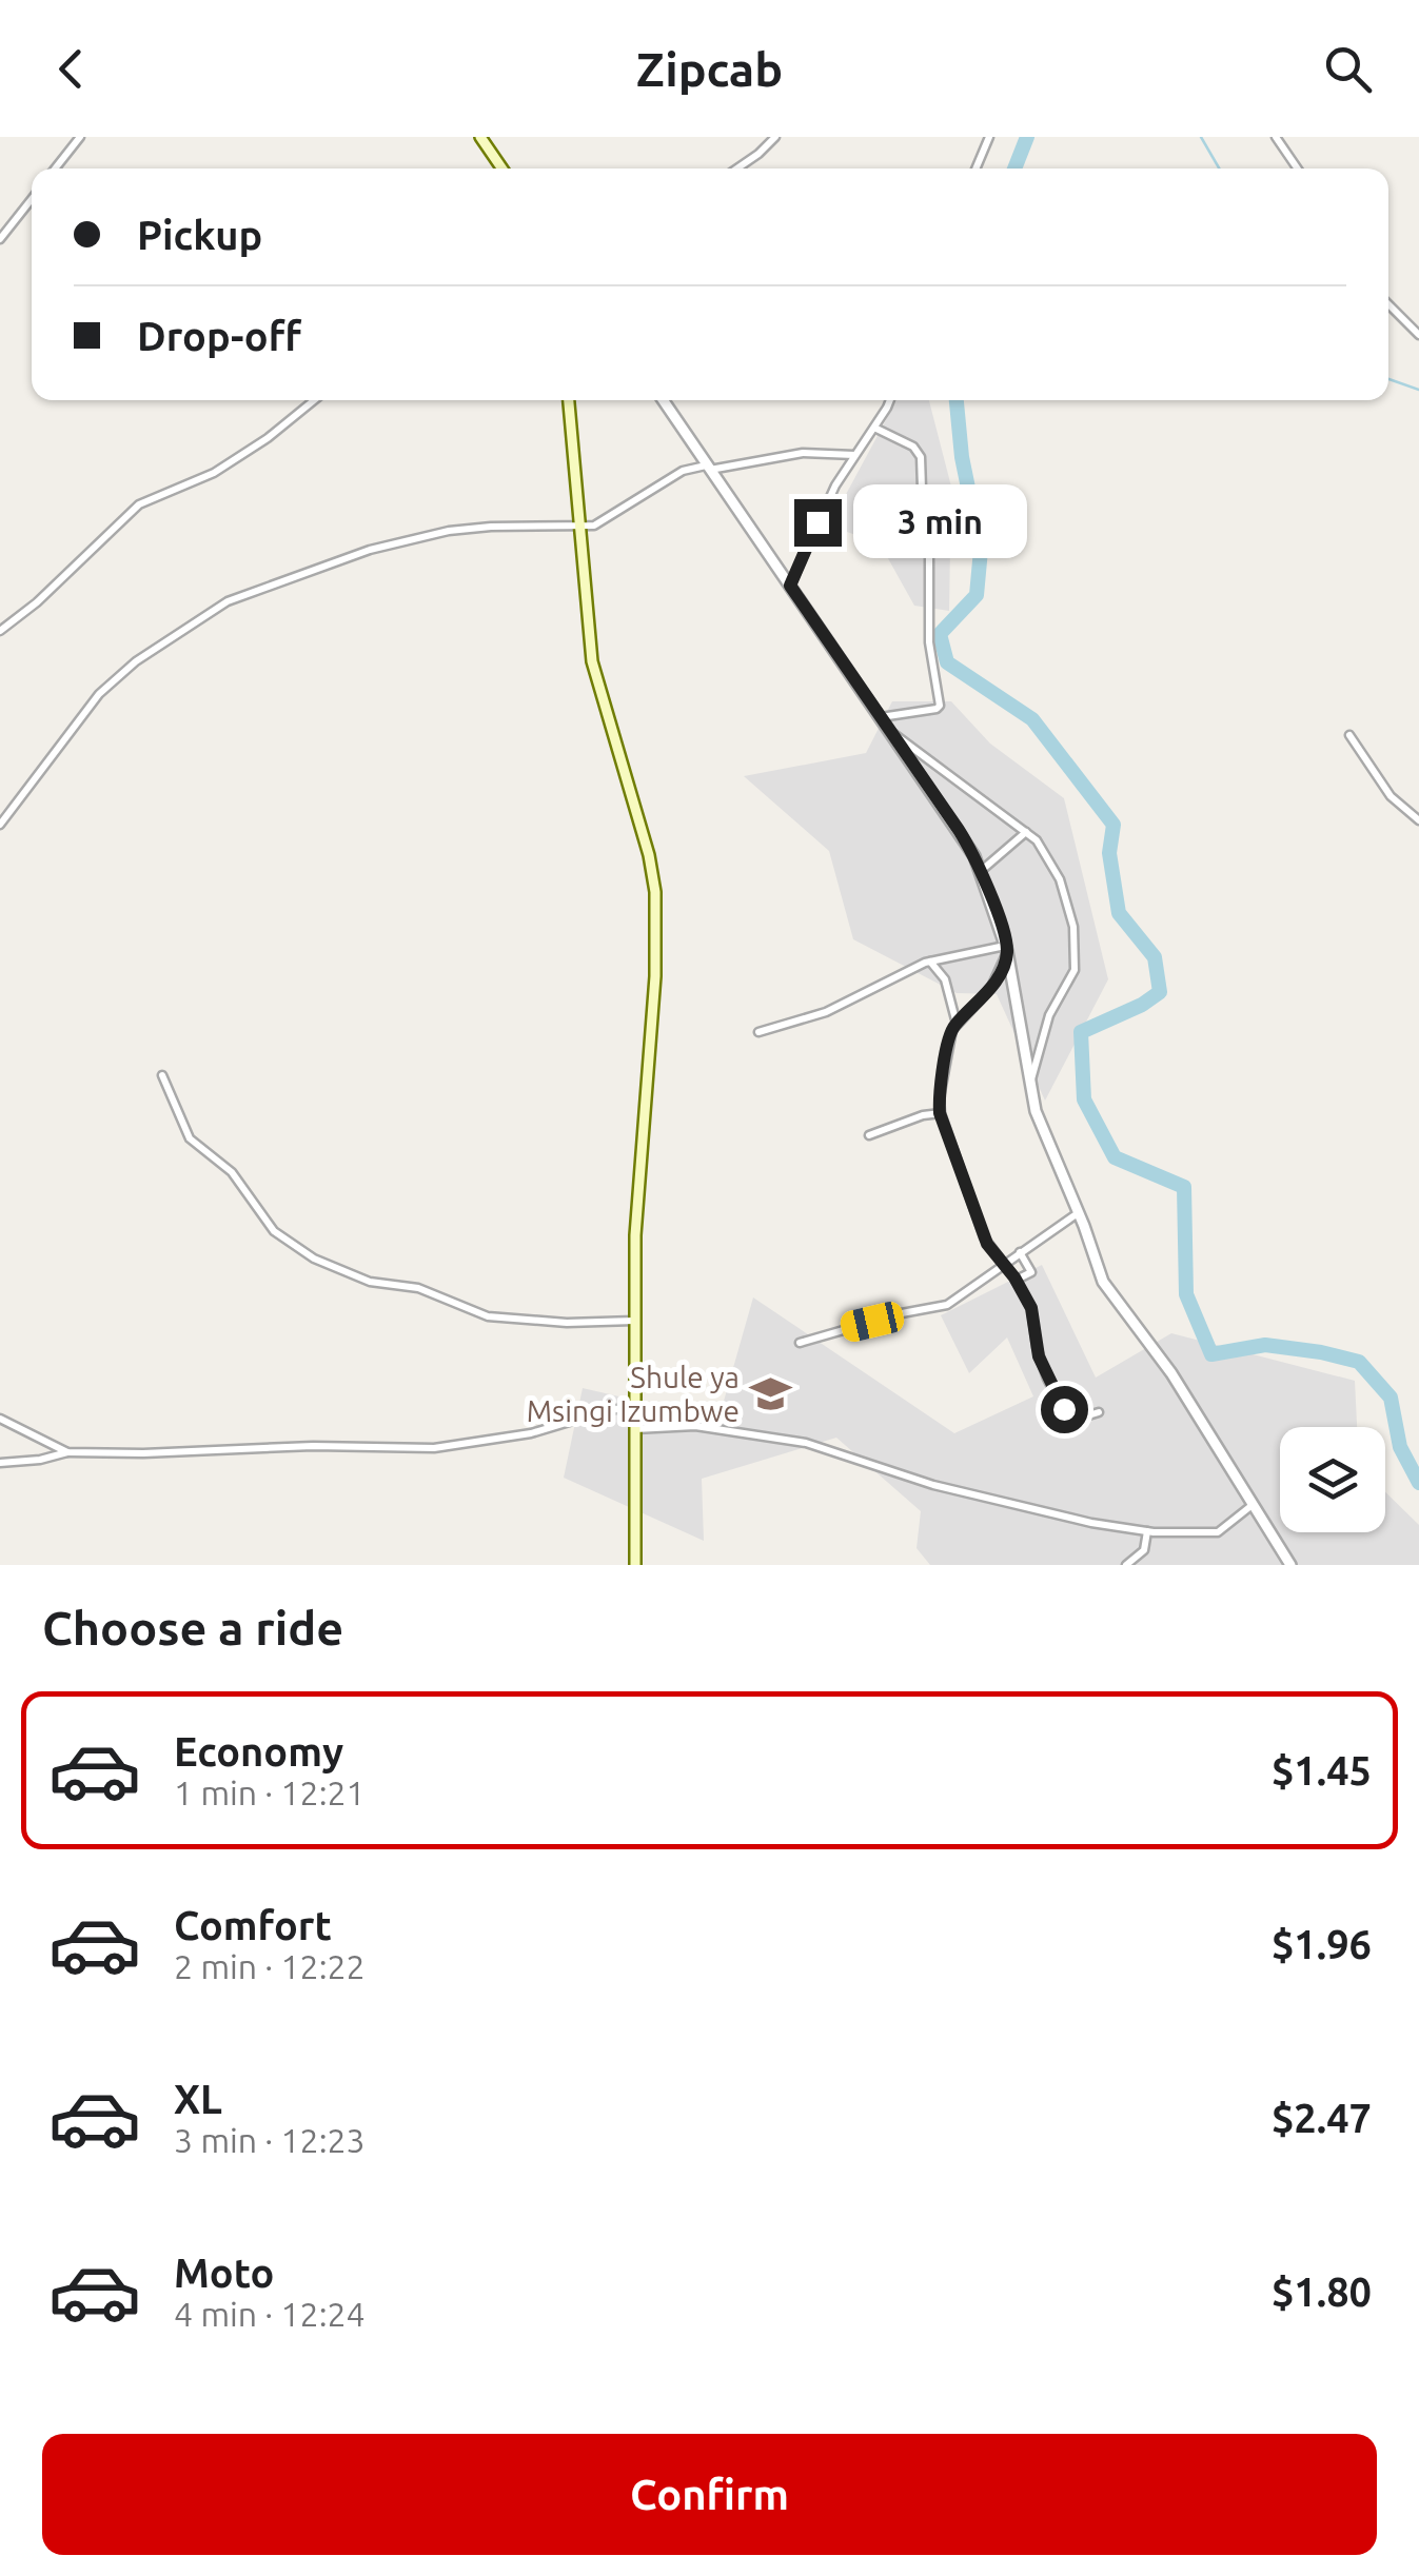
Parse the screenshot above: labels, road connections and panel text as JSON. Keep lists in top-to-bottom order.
{
  "places": {
    "school or university": ["Shule ya Msingi Izumbwe"]
  },
  "page": {
    "header": "Zipcab",
    "banner": ["Pickup", "Drop-off"],
    "bubble": "3 min",
    "heading": "Choose a ride",
    "list": [
      {
        "name": "Economy",
        "note": "1 min · 12:21",
        "value": "$1.45"
      },
      {
        "name": "Comfort",
        "note": "2 min · 12:22",
        "value": "$1.96"
      },
      {
        "name": "XL",
        "note": "3 min · 12:23",
        "value": "$2.47"
      },
      {
        "name": "Moto",
        "note": "4 min · 12:24",
        "value": "$1.80"
      }
    ],
    "buttons": "Confirm"
  }
}
